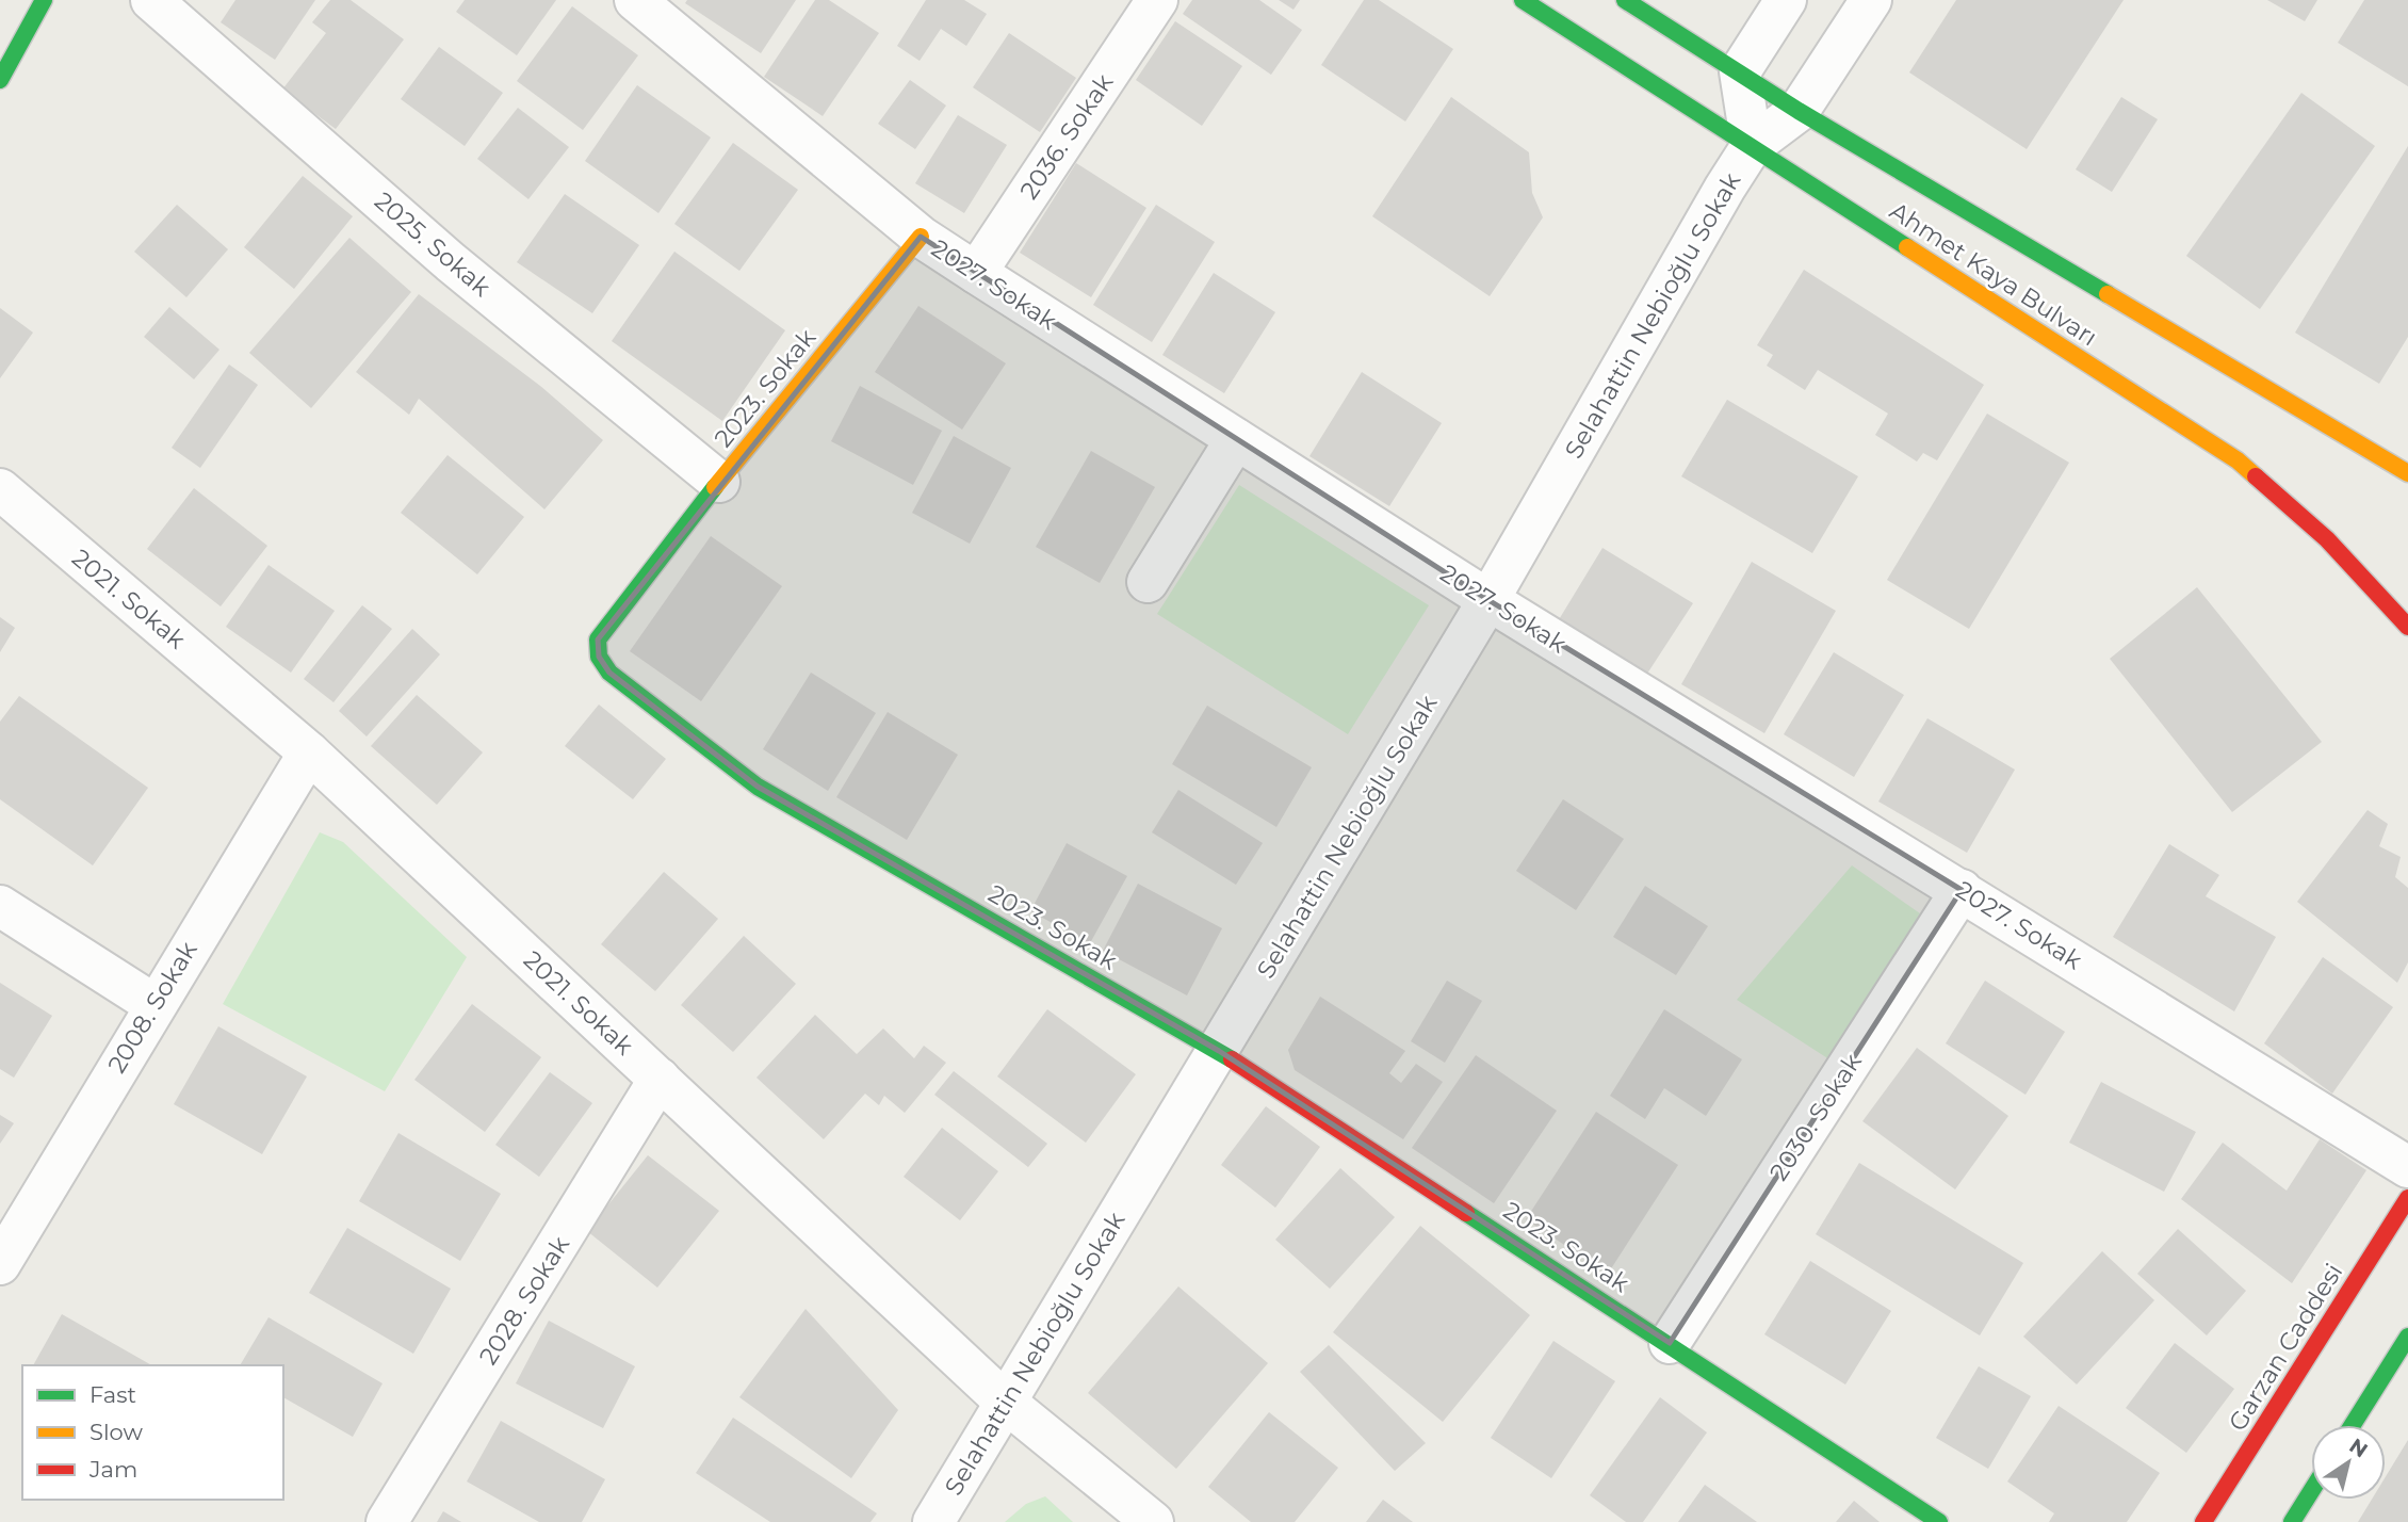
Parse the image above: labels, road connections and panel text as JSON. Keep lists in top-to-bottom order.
{
  "streets": {
    "street": [
      "2036. Sokak",
      "2025. Sokak",
      "Ahmet Kaya Bulvarı",
      "2027. Sokak",
      "Selahattin Nebioğlu Sokak",
      "2023. Sokak",
      "2021. Sokak",
      "2008. Sokak",
      "2030. Sokak",
      "2028. Sokak",
      "Garzan Caddesi"
    ]
  },
  "crossings": [
    ["2036. Sokak", "2027. Sokak"],
    ["2025. Sokak", "2023. Sokak"],
    ["Ahmet Kaya Bulvarı", "Selahattin Nebioğlu Sokak"],
    ["2027. Sokak", "Selahattin Nebioğlu Sokak"],
    ["2027. Sokak", "2023. Sokak"],
    ["2027. Sokak", "2030. Sokak"],
    ["Selahattin Nebioğlu Sokak", "2023. Sokak"],
    ["Selahattin Nebioğlu Sokak", "2021. Sokak"],
    ["2023. Sokak", "2030. Sokak"],
    ["2021. Sokak", "2008. Sokak"],
    ["2021. Sokak", "2028. Sokak"]
  ],
  "legend": ["Fast", "Slow", "Jam"],
  "north": "top right"
}
